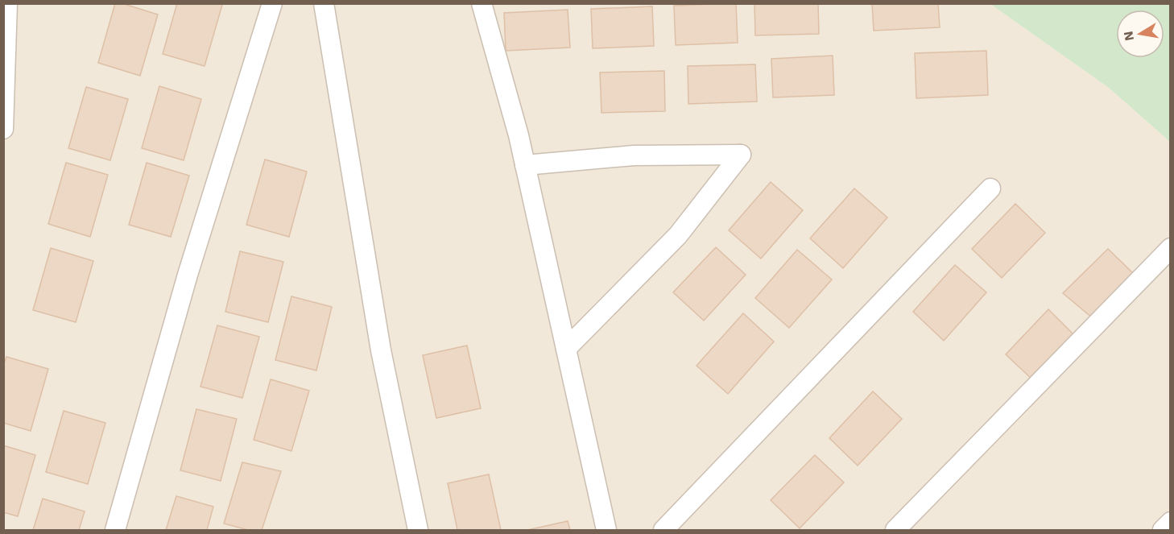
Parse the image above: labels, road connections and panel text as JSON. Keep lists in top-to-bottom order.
{
  "north": "left"
}
